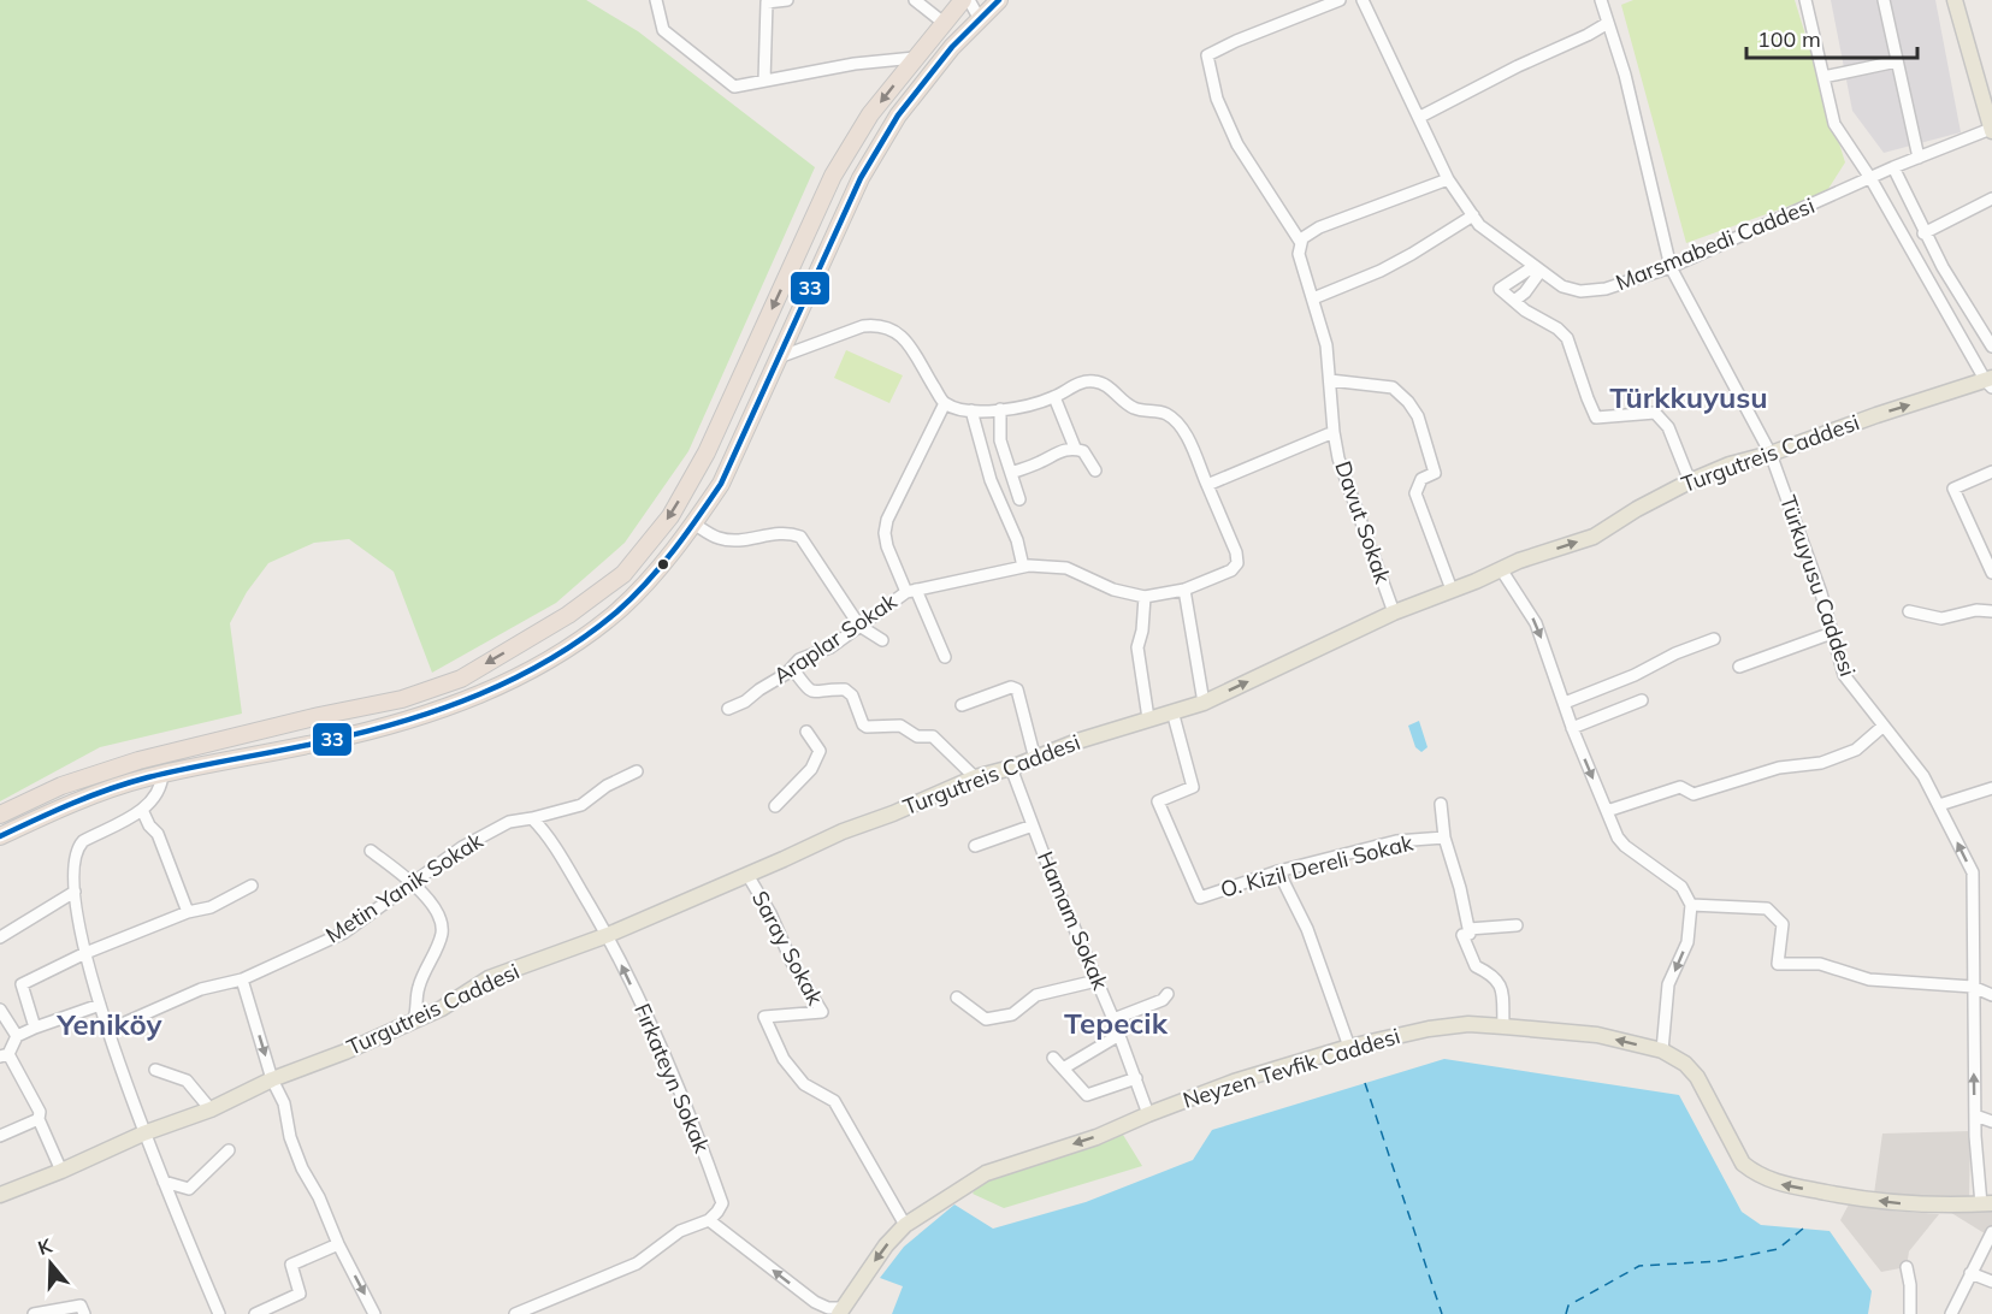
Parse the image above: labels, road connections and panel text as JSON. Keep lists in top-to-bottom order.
{
  "streets": {
    "main road": ["Turgutreis Caddesi", "Neyzen Tevfik Caddesi"],
    "street": [
      "Marsmabedi Caddesi",
      "Davut Sokak",
      "Türkuyusu Caddesi",
      "Araplar Sokak",
      "O. Kizil Dereli Sokak",
      "Metin Yanik Sokak",
      "Hamam Sokak",
      "Saray Sokak",
      "Fırkateyn Sokak"
    ]
  },
  "crossings": [
    ["Marsmabedi Caddesi", "Türkuyusu Caddesi"],
    ["Turgutreis Caddesi", "Davut Sokak"],
    ["Turgutreis Caddesi", "Türkuyusu Caddesi"],
    ["Turgutreis Caddesi", "O. Kizil Dereli Sokak"],
    ["Turgutreis Caddesi", "Hamam Sokak"],
    ["Turgutreis Caddesi", "Saray Sokak"],
    ["Turgutreis Caddesi", "Fırkateyn Sokak"],
    ["Türkuyusu Caddesi", "Neyzen Tevfik Caddesi"],
    ["Hamam Sokak", "Neyzen Tevfik Caddesi"],
    ["Saray Sokak", "Neyzen Tevfik Caddesi"]
  ],
  "one_way": ["Neyzen Tevfik Caddesi", "Fırkateyn Sokak"],
  "districts": ["Türkkuyusu", "Tepecik", "Yeniköy"],
  "lines": ["transit line 33"],
  "scale_bar": "100 m",
  "north": "top"
}
